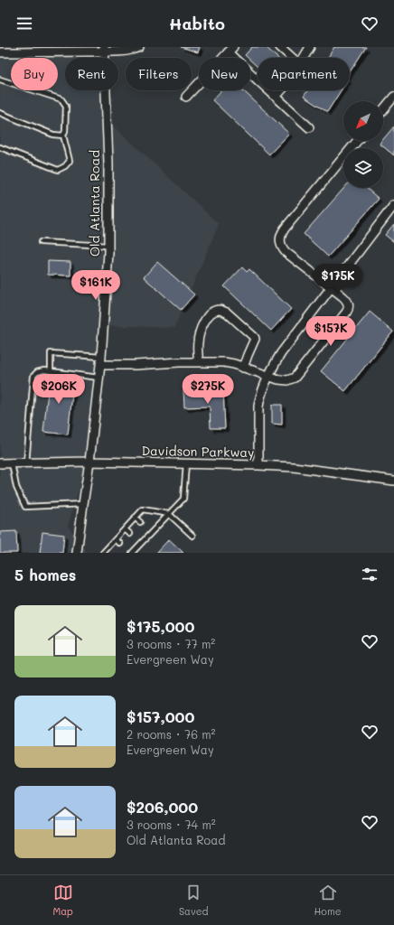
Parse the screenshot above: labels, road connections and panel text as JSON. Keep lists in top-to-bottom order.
{
  "streets": {
    "street": ["Old Atlanta Road", "Davidson Parkway"]
  },
  "crossings": [
    ["Old Atlanta Road", "Davidson Parkway"]
  ],
  "north": "bottom left",
  "page": {
    "header": "Habito",
    "chip": [
      "Buy",
      "Rent",
      "Filters",
      "New",
      "Apartment"
    ],
    "price": [
      "$175K",
      "$161K",
      "$157K",
      "$206K",
      "$275K"
    ],
    "heading": "5 homes",
    "list": [
      {
        "name": "$175,000",
        "note": "3 rooms · 77 m² · Evergreen Way"
      },
      {
        "name": "$157,000",
        "note": "2 rooms · 76 m² · Evergreen Way"
      },
      {
        "name": "$206,000",
        "note": "3 rooms · 74 m² · Old Atlanta Road"
      }
    ],
    "tabs": ["Map", "Saved", "Home"]
  }
}
